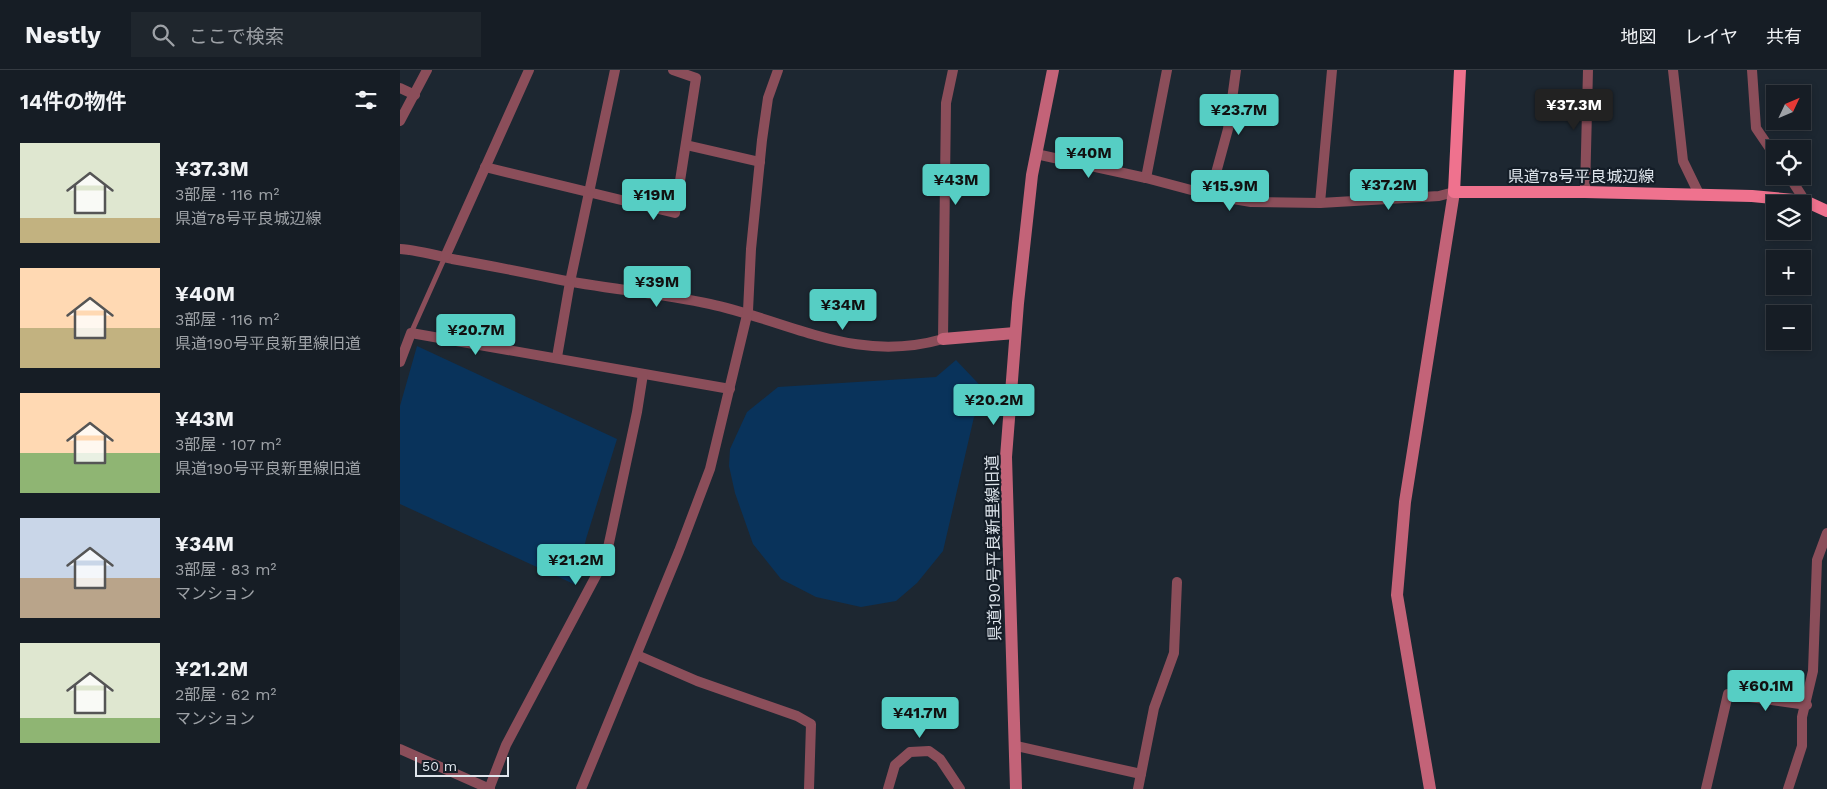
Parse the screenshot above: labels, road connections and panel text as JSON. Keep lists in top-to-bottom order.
{
  "streets": {
    "main road": ["県道78号平良城辺線"],
    "street": ["県道190号平良新里線旧道"]
  },
  "scale_bar": "50 m",
  "north": "top right",
  "page": {
    "header": "Nestly",
    "search": "ここで検索",
    "nav": ["地図", "レイヤ", "共有"],
    "heading": "14件の物件",
    "map_buttons": ["+", "−"],
    "price": [
      "¥37.3M",
      "¥23.7M",
      "¥40M",
      "¥43M",
      "¥37.2M",
      "¥15.9M",
      "¥19M",
      "¥39M",
      "¥34M",
      "¥20.7M",
      "¥20.2M",
      "¥21.2M",
      "¥60.1M",
      "¥41.7M"
    ],
    "list": [
      {
        "name": "¥37.3M",
        "note": "3部屋 · 116 m² · 県道78号平良城辺線"
      },
      {
        "name": "¥40M",
        "note": "3部屋 · 116 m² · 県道190号平良新里線旧道"
      },
      {
        "name": "¥43M",
        "note": "3部屋 · 107 m² · 県道190号平良新里線旧道"
      },
      {
        "name": "¥34M",
        "note": "3部屋 · 83 m² · マンション"
      },
      {
        "name": "¥21.2M",
        "note": "2部屋 · 62 m² · マンション"
      }
    ],
    "scale": "50 m"
  }
}
